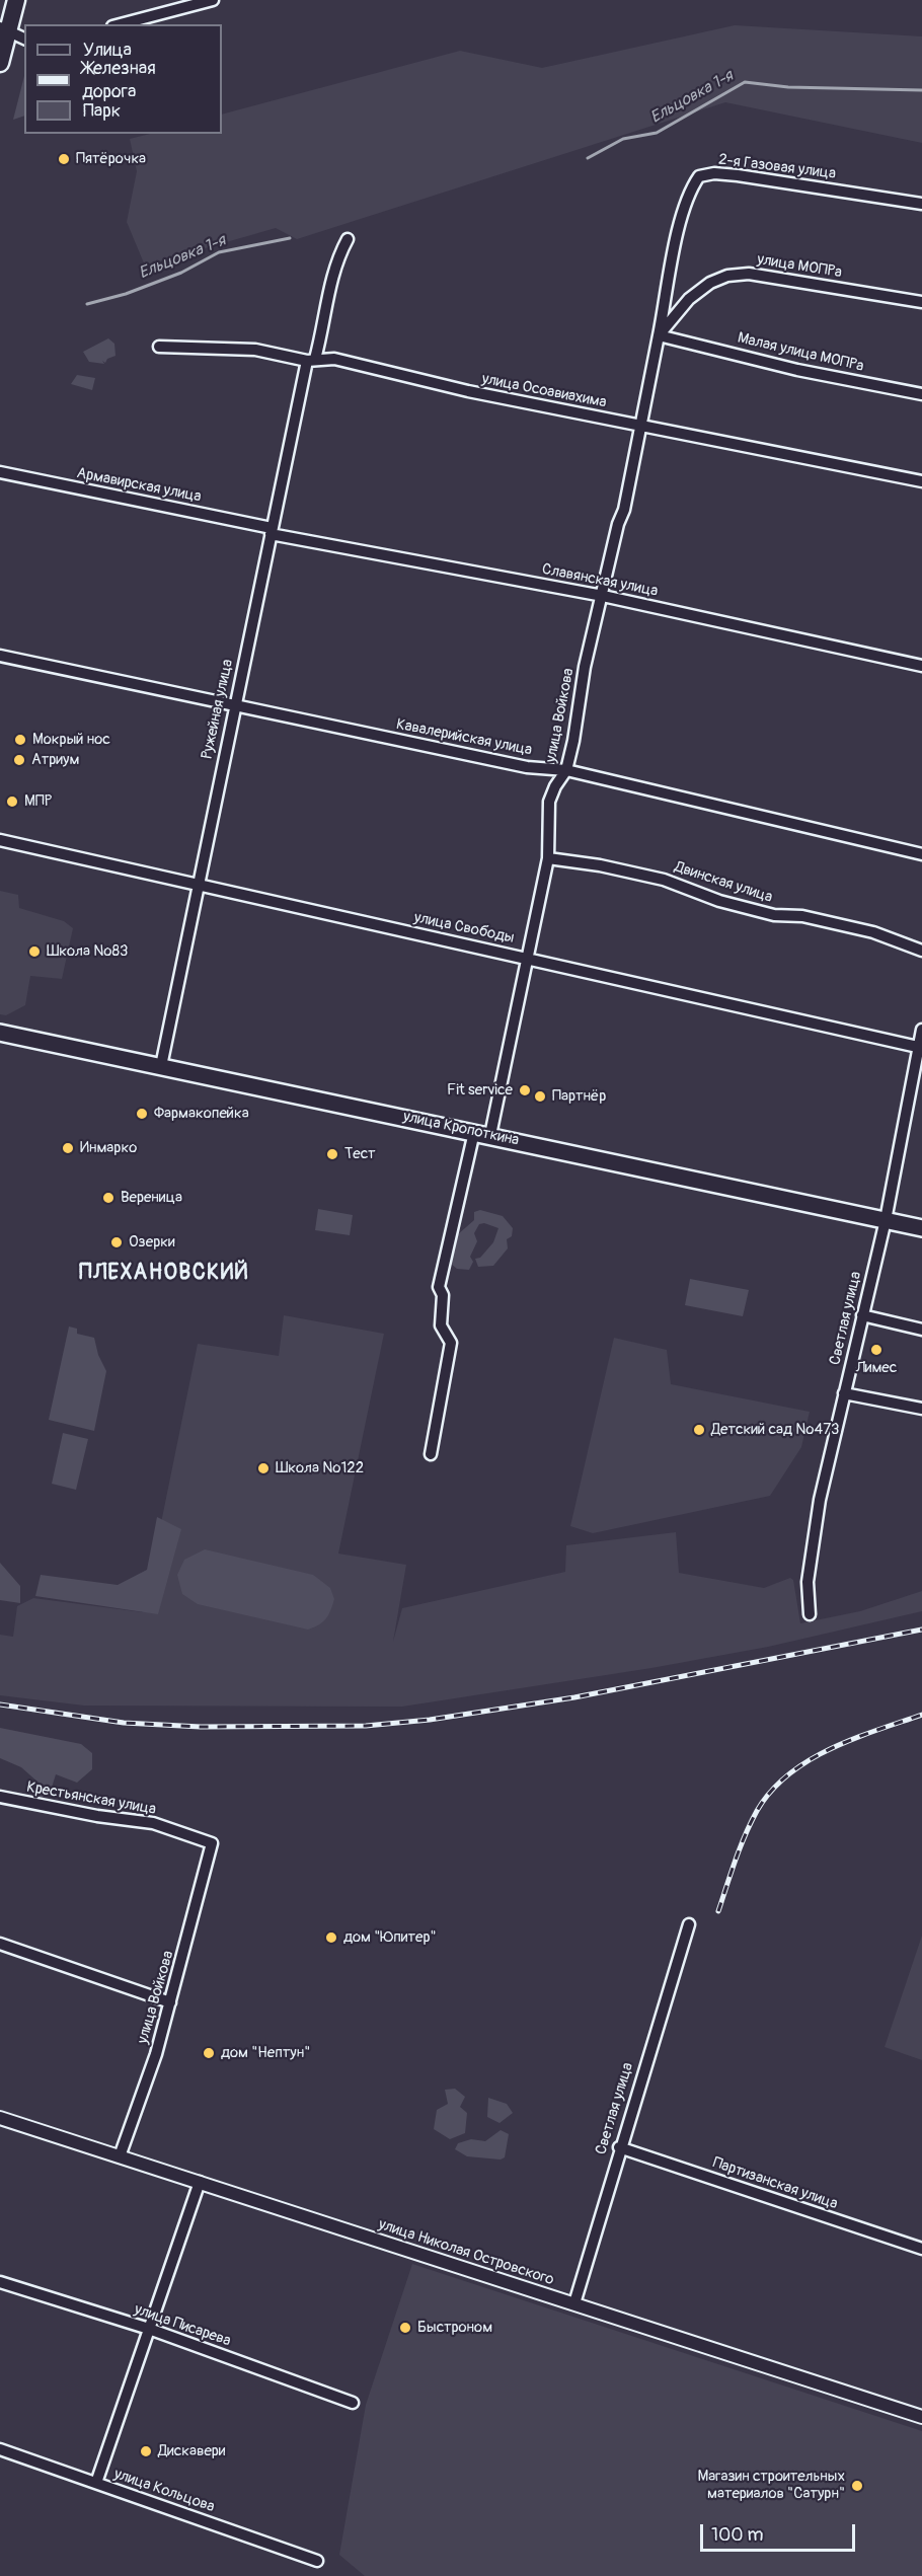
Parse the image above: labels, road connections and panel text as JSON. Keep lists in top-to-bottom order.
{
  "streets": {
    "main road": ["улица Кропоткина"],
    "street": [
      "2-я Газовая улица",
      "улица МОПРа",
      "Малая улица МОПРа",
      "улица Осоавиахима",
      "Армавирская улица",
      "Славянская улица",
      "Ружейная улица",
      "улица Войкова",
      "Кавалерийская улица",
      "Двинская улица",
      "улица Свободы",
      "Светлая улица",
      "Крестьянская улица",
      "Партизанская улица",
      "улица Николая Островского",
      "улица Писарева",
      "улица Кольцова"
    ]
  },
  "crossings": [
    ["2-я Газовая улица", "улица МОПРа"],
    ["2-я Газовая улица", "Малая улица МОПРа"],
    ["2-я Газовая улица", "улица Войкова"],
    ["улица МОПРа", "Малая улица МОПРа"],
    ["улица МОПРа", "улица Войкова"],
    ["Малая улица МОПРа", "улица Войкова"],
    ["улица Осоавиахима", "Ружейная улица"],
    ["улица Осоавиахима", "улица Войкова"],
    ["Армавирская улица", "Славянская улица"],
    ["Армавирская улица", "Ружейная улица"],
    ["Славянская улица", "Ружейная улица"],
    ["Славянская улица", "улица Войкова"],
    ["Ружейная улица", "Кавалерийская улица"],
    ["Ружейная улица", "улица Свободы"],
    ["Ружейная улица", "улица Кропоткина"],
    ["улица Войкова", "Кавалерийская улица"],
    ["улица Войкова", "Двинская улица"],
    ["улица Войкова", "улица Свободы"],
    ["улица Войкова", "улица Кропоткина"],
    ["улица Войкова", "Крестьянская улица"],
    ["улица Войкова", "улица Николая Островского"],
    ["улица Свободы", "Светлая улица"],
    ["улица Кропоткина", "Светлая улица"],
    ["Светлая улица", "Партизанская улица"],
    ["Светлая улица", "улица Николая Островского"]
  ],
  "districts": ["ПЛЕХАНОВСКИЙ"],
  "water": ["Ельцовка 1-я"],
  "places": [
    "Пятёрочка",
    "Мокрый нос",
    "Атриум",
    "МПР",
    "Школа №83",
    "Fit service",
    "Партнёр",
    "Фармакопейка",
    "Инмарко",
    "Тест",
    "Вереница",
    "Озерки",
    "Лимес",
    "Детский сад №473",
    "Школа №122",
    "дом \"Юпитер\"",
    "дом \"Нептун\"",
    "Быстроном",
    "Дискавери",
    "Магазин строительных материалов \"Сатурн\""
  ],
  "legend": ["Улица", "Железная дорога", "Парк"],
  "scale_bar": "100 m"
}
